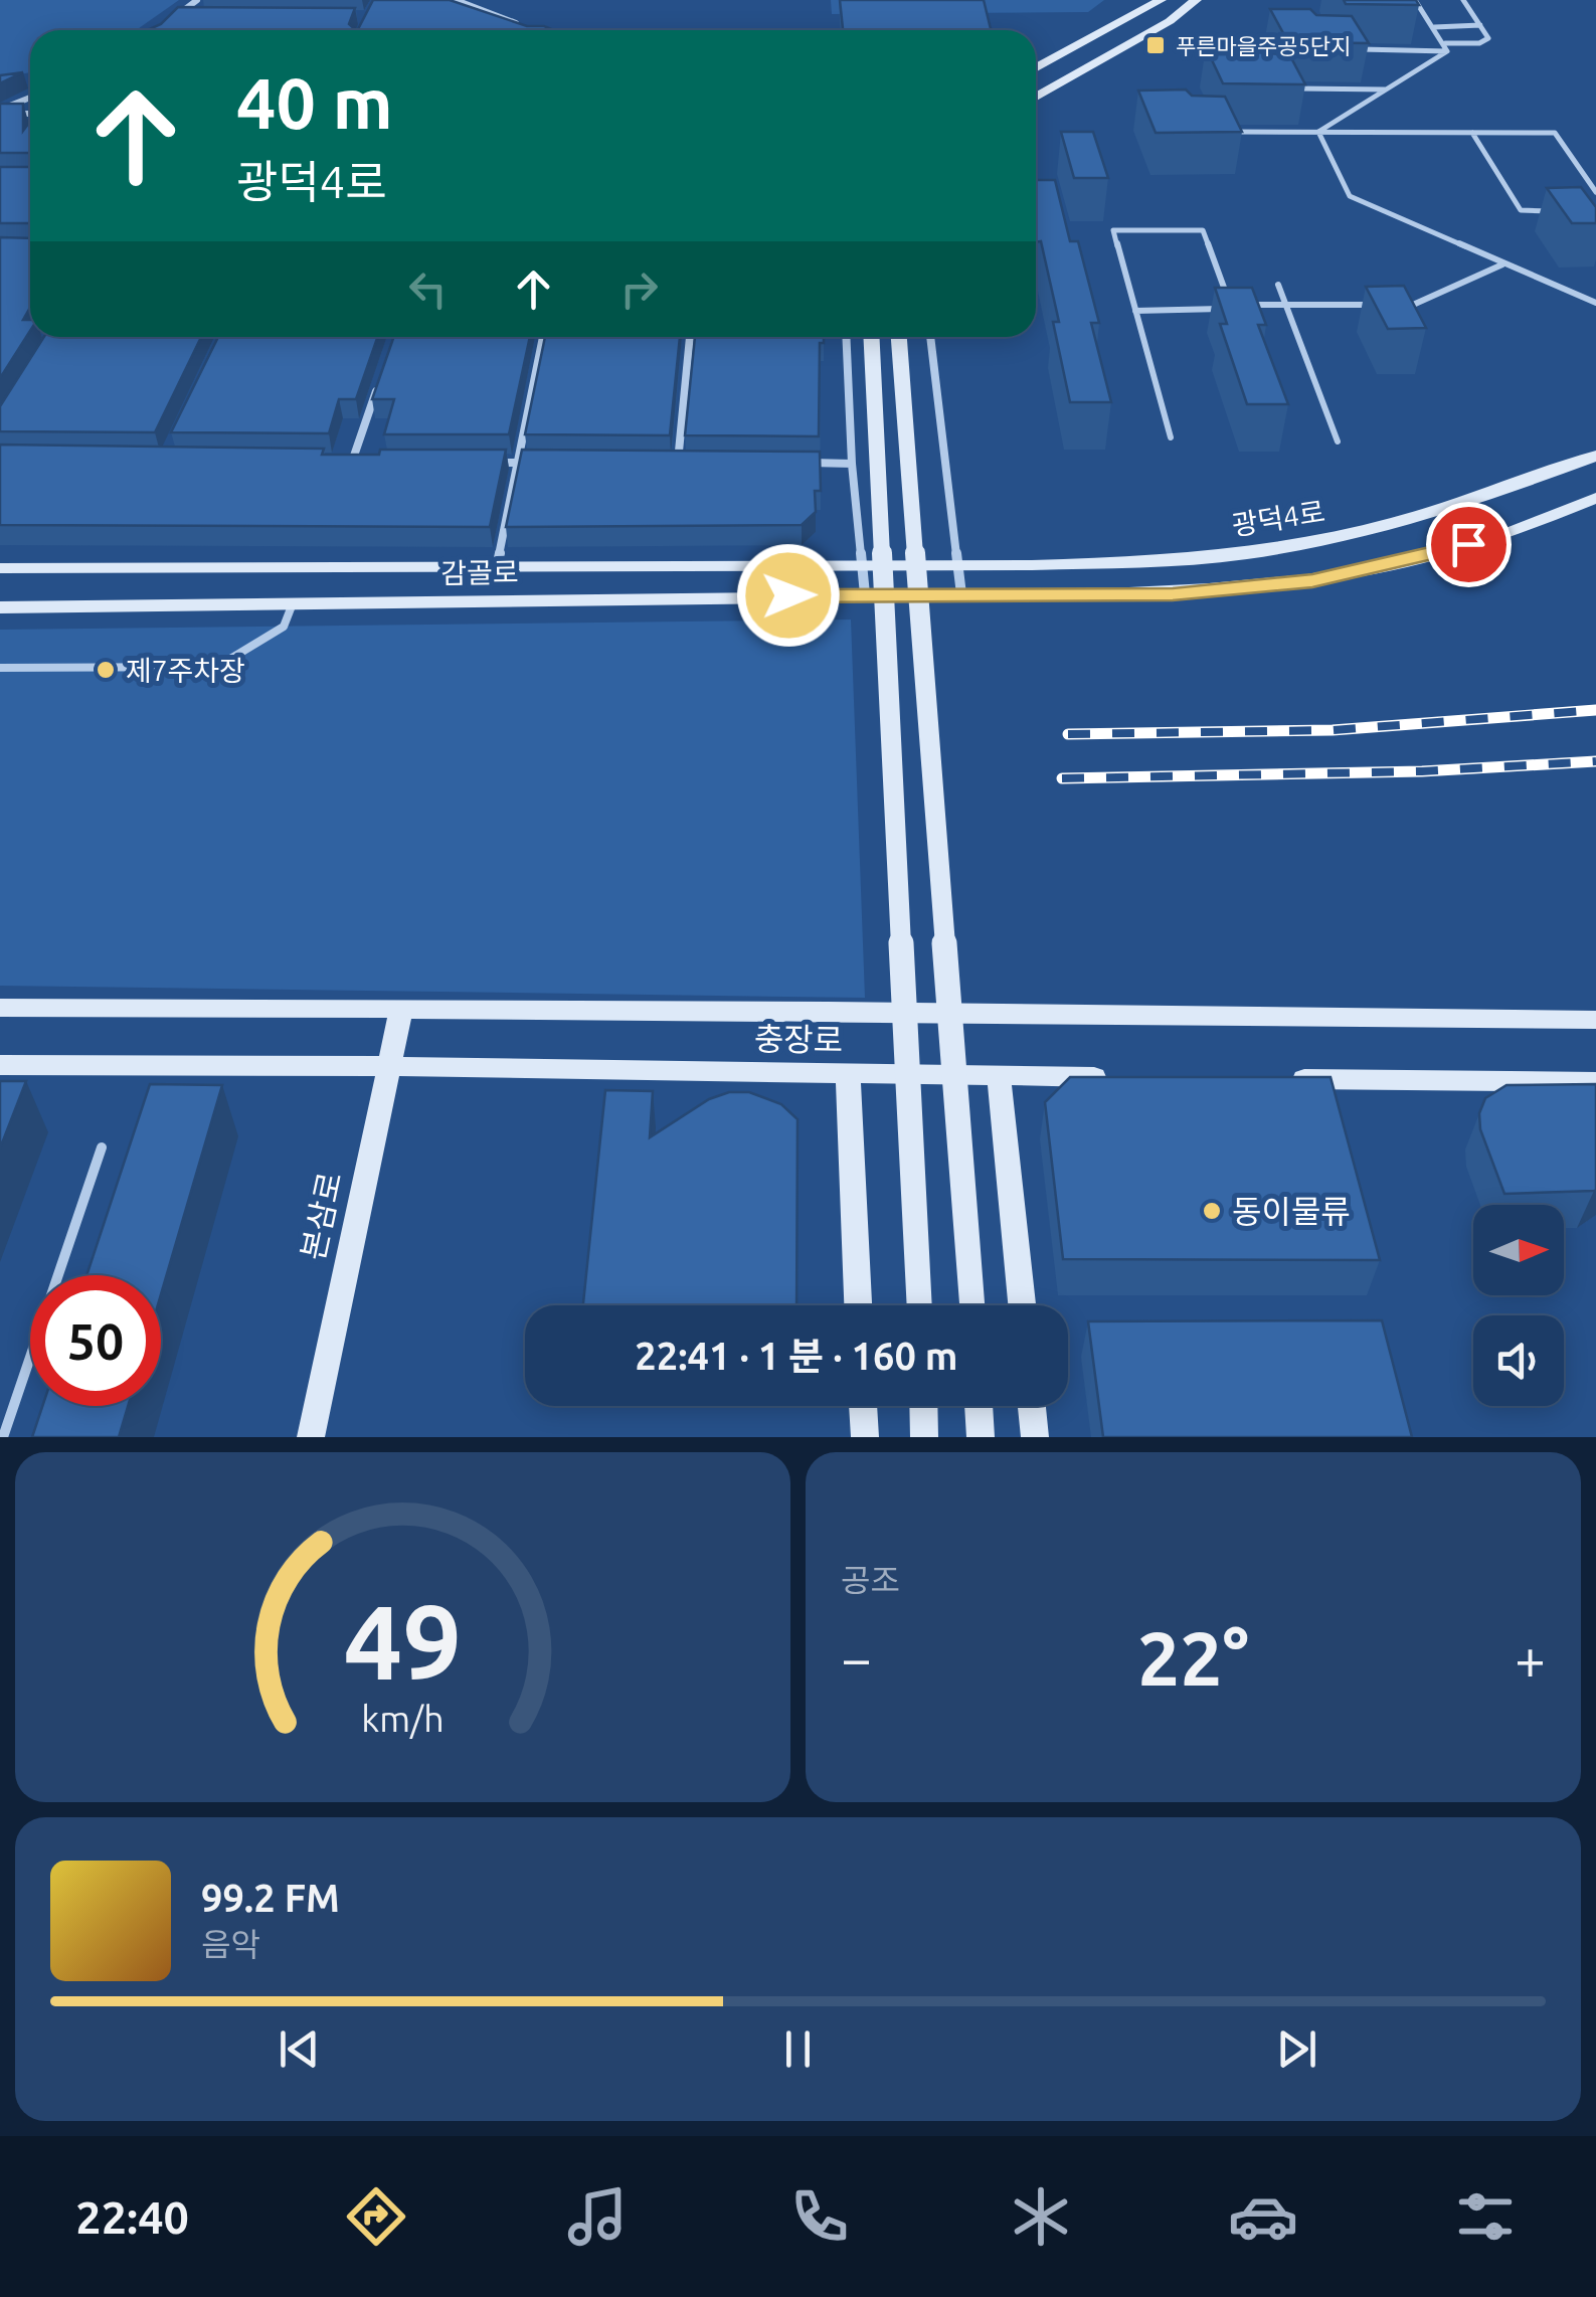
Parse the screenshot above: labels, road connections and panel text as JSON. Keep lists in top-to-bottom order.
{
  "streets": {
    "main road": [
      "광덕4로",
      "감골로",
      "충장로",
      "본삼로"
    ]
  },
  "crossings": [
    ["광덕4로", "감골로"],
    ["충장로", "본삼로"]
  ],
  "places": {
    "transit": ["푸른마을주공5단지"],
    "other": ["제7주차장", "동이물류"]
  },
  "north": "right",
  "page": {
    "turn": ["40 m", "광덕4로"],
    "limit": "50",
    "trip": "22:41 · 1 분 · 160 m",
    "tile": "공조",
    "heat": ["−", "22°", "+"],
    "song": ["99.2 FM", "음악"],
    "tabs": "22:40",
    "gauge": ["49", "km/h"]
  }
}
